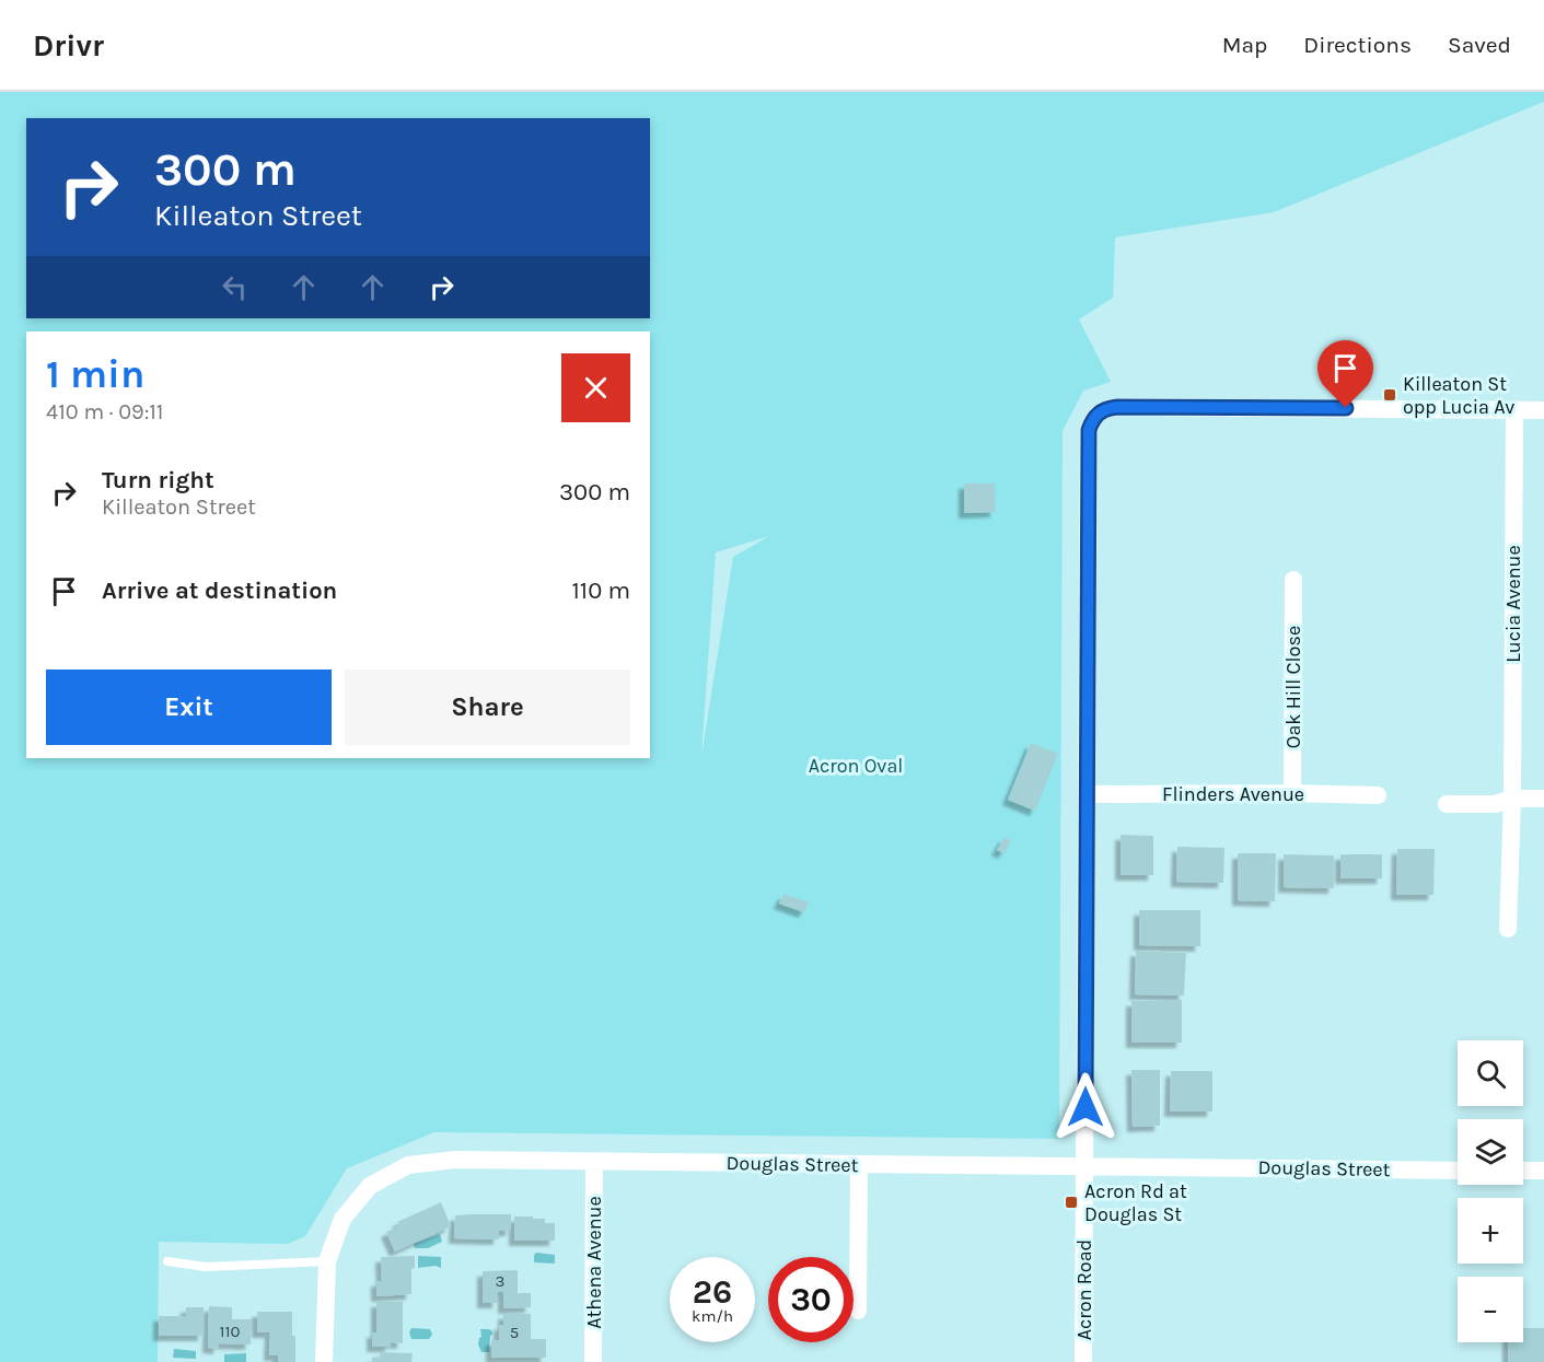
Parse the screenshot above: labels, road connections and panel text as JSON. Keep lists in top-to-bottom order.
{
  "streets": {
    "street": [
      "Lucia Avenue",
      "Oak Hill Close",
      "Flinders Avenue",
      "Douglas Street",
      "Athena Avenue",
      "Acron Road"
    ]
  },
  "crossings": [
    ["Lucia Avenue", "Acron Road"],
    ["Oak Hill Close", "Flinders Avenue"],
    ["Flinders Avenue", "Acron Road"],
    ["Douglas Street", "Athena Avenue"],
    ["Douglas Street", "Acron Road"]
  ],
  "parks": ["Acron Oval"],
  "places": {
    "transit": ["Killeaton St opp Lucia Av", "Acron Rd at Douglas St"]
  },
  "house_numbers": ["3", "110", "5"],
  "page": {
    "header": "Drivr",
    "nav": ["Map", "Directions", "Saved"],
    "turn": ["300 m", "Killeaton Street"],
    "heading": ["1 min", "410 m · 09:11"],
    "list": [
      {
        "name": "Turn right",
        "note": "Killeaton Street",
        "value": "300 m"
      },
      {
        "name": "Arrive at destination",
        "value": "110 m"
      }
    ],
    "buttons": ["Exit", "Share"],
    "map_buttons": ["+", "−"],
    "speed": "26 km/h",
    "limit": "30"
  }
}
